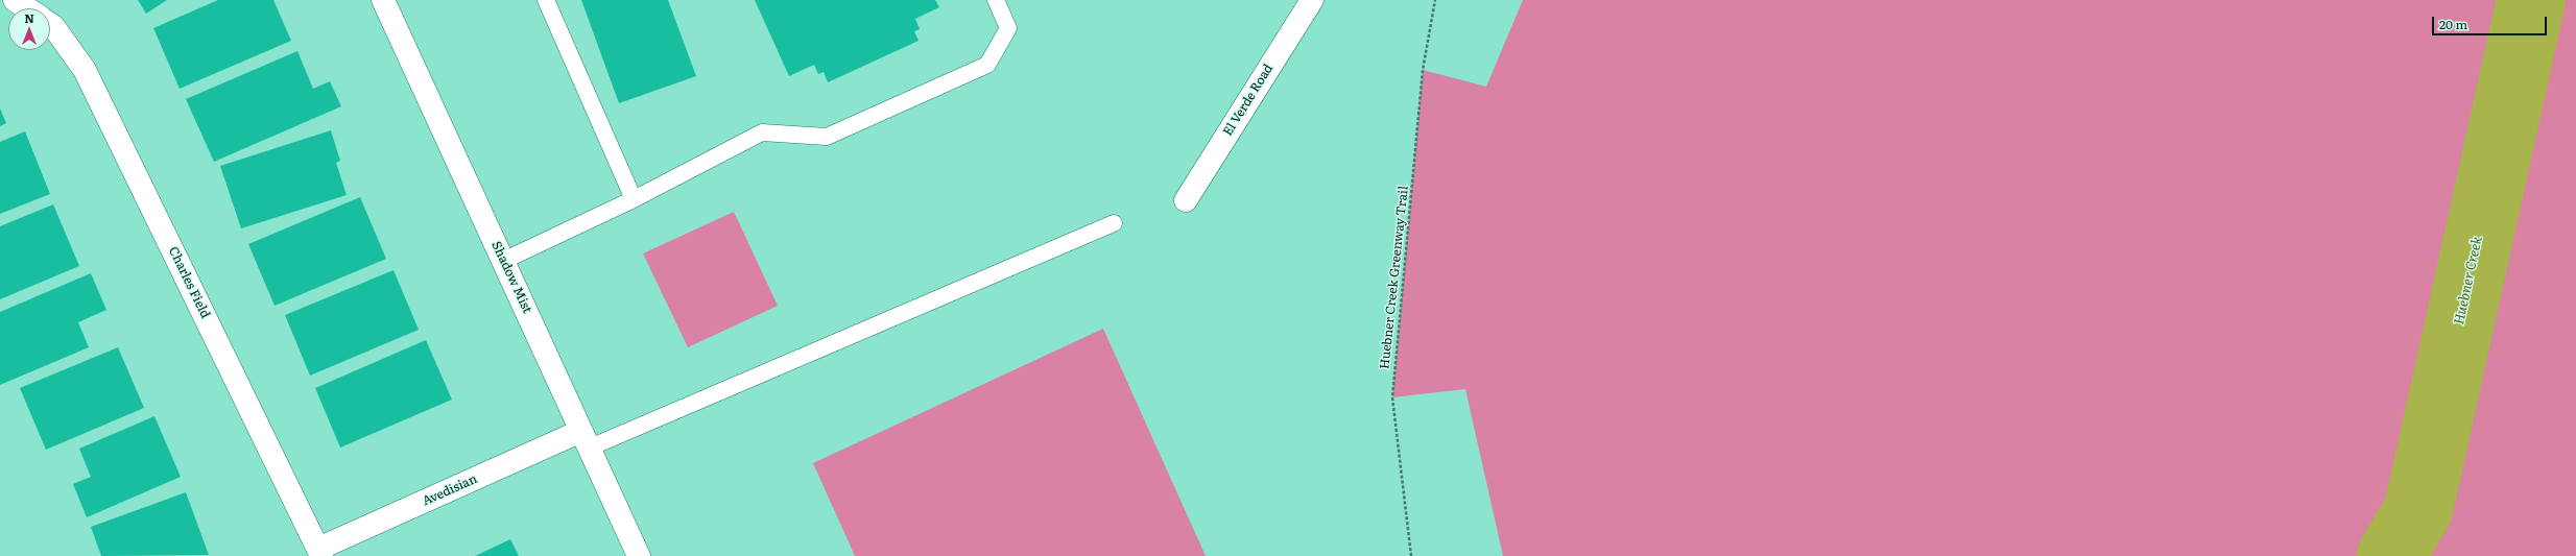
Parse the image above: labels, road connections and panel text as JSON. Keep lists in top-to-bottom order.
{
  "streets": {
    "street": [
      "El Verde Road",
      "Shadow Mist",
      "Charles Field",
      "Avedisian"
    ],
    "path": ["Huebner Creek Greenway Trail"]
  },
  "crossings": [
    ["Shadow Mist", "Avedisian"],
    ["Charles Field", "Avedisian"]
  ],
  "water": ["Huebner Creek"],
  "scale_bar": "20 m",
  "north": "top"
}
